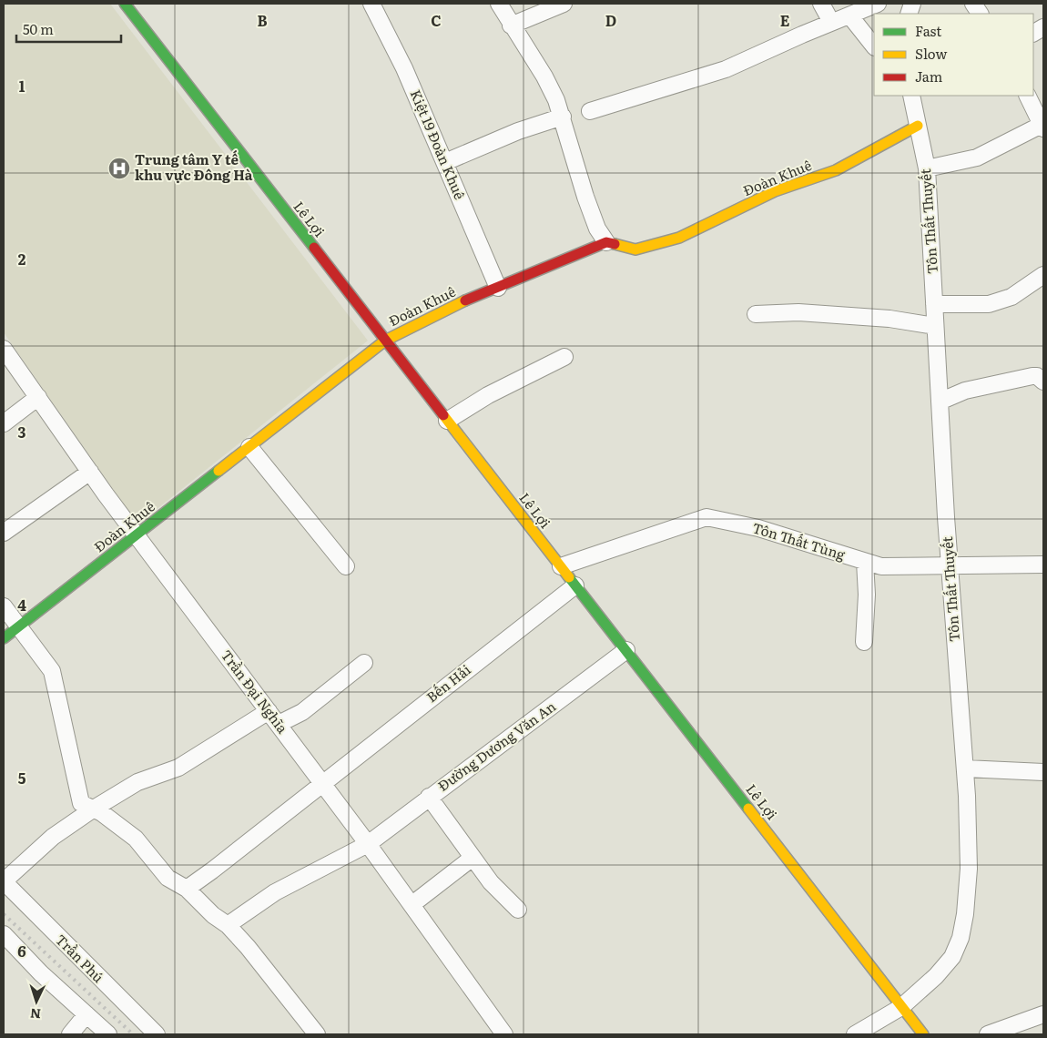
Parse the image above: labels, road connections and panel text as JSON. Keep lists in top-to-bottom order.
{
  "streets": {
    "street": [
      "Kiệt 19 Đoàn Khuê",
      "Đoàn Khuê",
      "Lê Lợi",
      "Tôn Thất Thuyết",
      "Tôn Thất Tùng",
      "Bến Hải",
      "Trần Đại Nghĩa",
      "Đường Dương Văn An",
      "Trần Phú"
    ]
  },
  "crossings": [
    ["Kiệt 19 Đoàn Khuê", "Đoàn Khuê"],
    ["Đoàn Khuê", "Lê Lợi"],
    ["Đoàn Khuê", "Tôn Thất Thuyết"],
    ["Đoàn Khuê", "Trần Đại Nghĩa"],
    ["Lê Lợi", "Tôn Thất Thuyết"],
    ["Lê Lợi", "Tôn Thất Tùng"],
    ["Lê Lợi", "Bến Hải"],
    ["Lê Lợi", "Đường Dương Văn An"],
    ["Tôn Thất Thuyết", "Tôn Thất Tùng"],
    ["Bến Hải", "Trần Đại Nghĩa"],
    ["Trần Đại Nghĩa", "Đường Dương Văn An"]
  ],
  "places": {
    "hospital": ["Trung tâm Y tế khu vực Đông Hà"]
  },
  "legend": ["Fast", "Slow", "Jam"],
  "scale_bar": "50 m",
  "north": "bottom",
  "grid": {
    "columns": [
      "B",
      "C",
      "D",
      "E"
    ],
    "rows": [
      "1",
      "2",
      "3",
      "4",
      "5",
      "6"
    ]
  }
}
